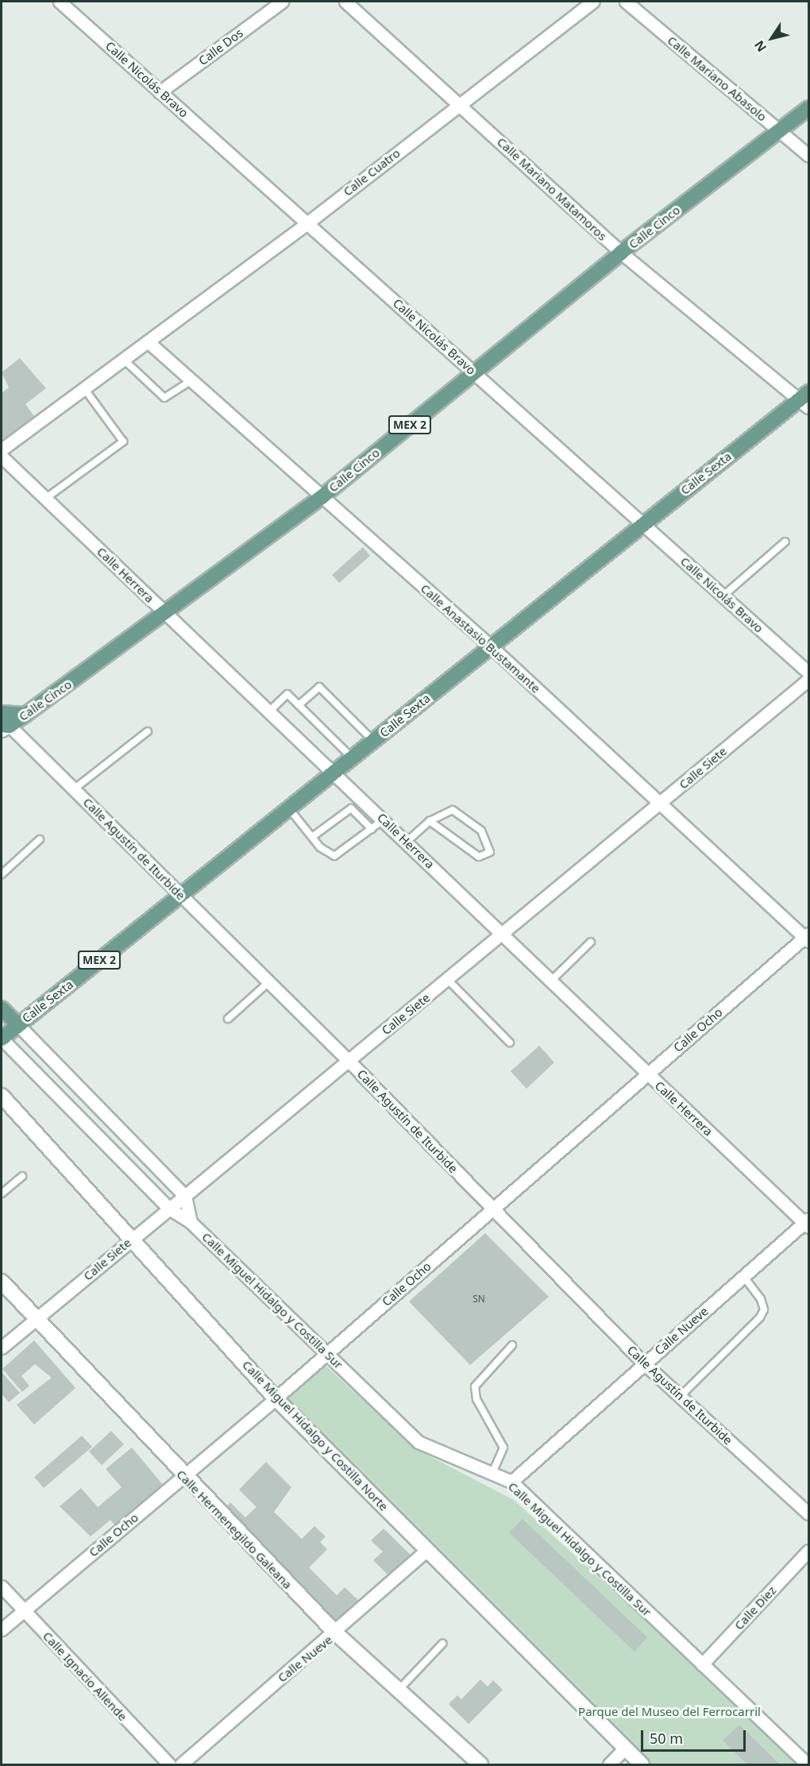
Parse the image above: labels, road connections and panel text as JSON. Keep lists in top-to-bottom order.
{
  "streets": {
    "main road": ["Calle Cinco", "MEX 2", "Calle Sexta"],
    "street": [
      "Calle Dos",
      "Calle Mariano Abasolo",
      "Calle Nicolás Bravo",
      "Calle Cuatro",
      "Calle Mariano Matamoros",
      "Calle Herrera",
      "Calle Anastasio Bustamante",
      "Calle Siete",
      "Calle Agustín de Iturbide",
      "Calle Ocho",
      "Calle Miguel Hidalgo y Costilla Sur",
      "Calle Nueve",
      "Calle Miguel Hidalgo y Costilla Norte",
      "Calle Hermenegildo Galeana",
      "Calle Diez",
      "Calle Ignacio Allende"
    ]
  },
  "crossings": [
    ["Calle Dos", "Calle Nicolás Bravo"],
    ["Calle Mariano Abasolo", "Calle Cinco"],
    ["Calle Nicolás Bravo", "Calle Cuatro"],
    ["Calle Nicolás Bravo", "Calle Cinco"],
    ["Calle Nicolás Bravo", "Calle Sexta"],
    ["Calle Cuatro", "Calle Mariano Matamoros"],
    ["Calle Cuatro", "Calle Anastasio Bustamante"],
    ["Calle Mariano Matamoros", "Calle Cinco"],
    ["Calle Mariano Matamoros", "Calle Sexta"],
    ["Calle Cinco", "Calle Herrera"],
    ["Calle Cinco", "Calle Anastasio Bustamante"],
    ["Calle Cinco", "Calle Agustín de Iturbide"],
    ["Calle Sexta", "Calle Herrera"],
    ["Calle Sexta", "Calle Anastasio Bustamante"],
    ["Calle Sexta", "Calle Agustín de Iturbide"],
    ["Calle Sexta", "Calle Miguel Hidalgo y Costilla Sur"],
    ["Calle Herrera", "Calle Siete"],
    ["Calle Herrera", "Calle Ocho"],
    ["Calle Herrera", "Calle Nueve"],
    ["Calle Anastasio Bustamante", "Calle Siete"],
    ["Calle Anastasio Bustamante", "Calle Ocho"],
    ["Calle Siete", "Calle Agustín de Iturbide"],
    ["Calle Siete", "Calle Miguel Hidalgo y Costilla Sur"],
    ["Calle Siete", "Calle Miguel Hidalgo y Costilla Norte"],
    ["Calle Siete", "Calle Hermenegildo Galeana"],
    ["Calle Agustín de Iturbide", "Calle Ocho"],
    ["Calle Agustín de Iturbide", "Calle Nueve"],
    ["Calle Ocho", "Calle Miguel Hidalgo y Costilla Sur"],
    ["Calle Ocho", "Calle Miguel Hidalgo y Costilla Norte"],
    ["Calle Ocho", "Calle Hermenegildo Galeana"],
    ["Calle Ocho", "Calle Ignacio Allende"],
    ["Calle Miguel Hidalgo y Costilla Sur", "Calle Nueve"],
    ["Calle Miguel Hidalgo y Costilla Sur", "Calle Diez"],
    ["Calle Nueve", "Calle Miguel Hidalgo y Costilla Norte"],
    ["Calle Nueve", "Calle Hermenegildo Galeana"]
  ],
  "parks": ["Parque del Museo del Ferrocarril"],
  "house_numbers": ["SN"],
  "scale_bar": "50 m",
  "north": "bottom left"
}
